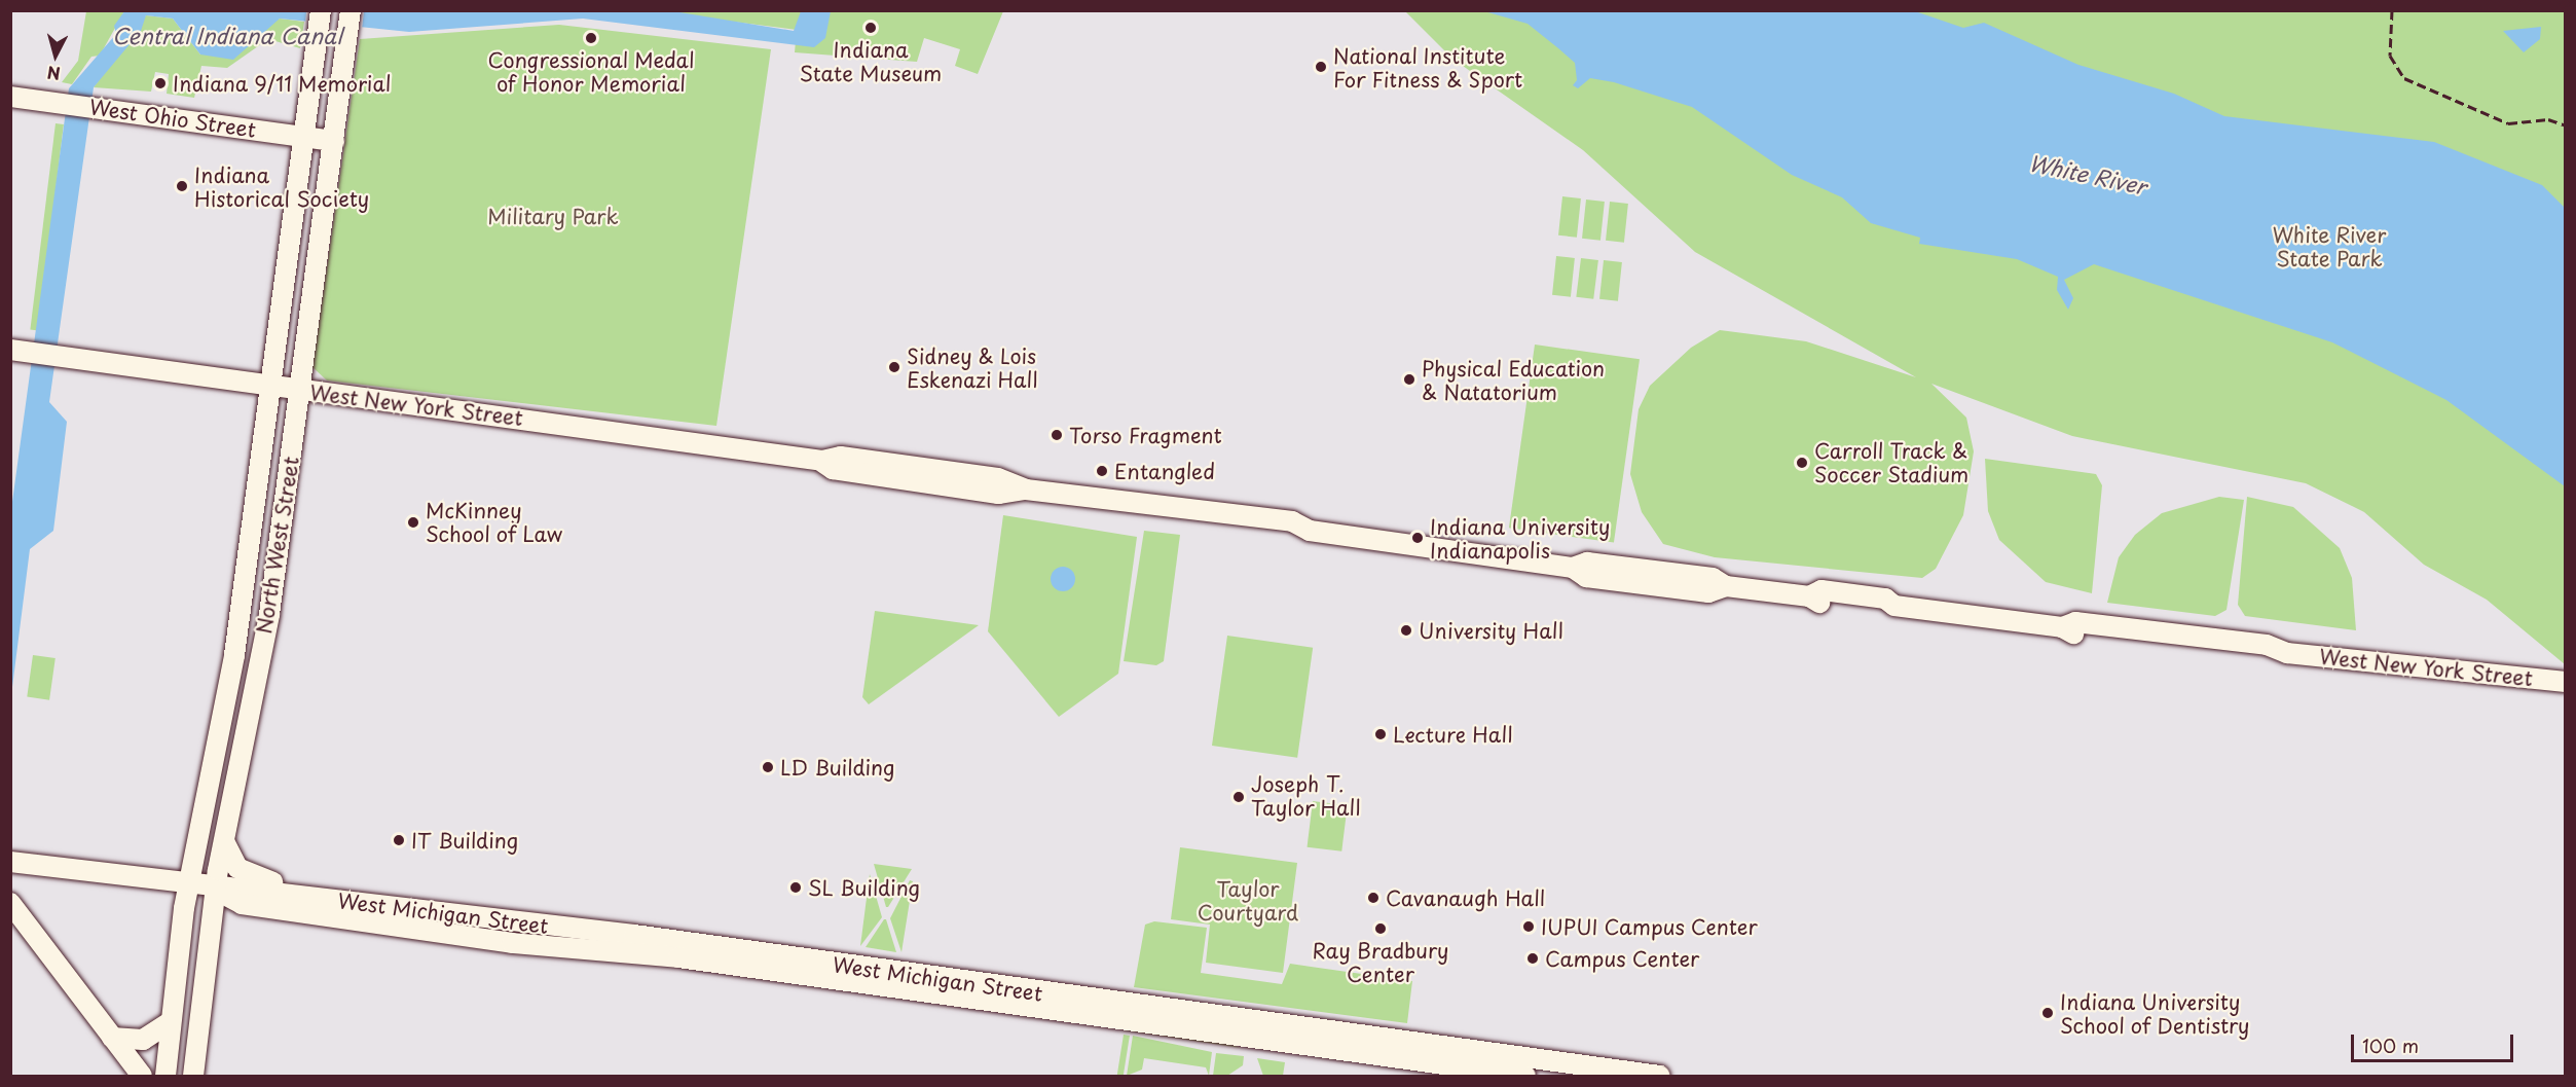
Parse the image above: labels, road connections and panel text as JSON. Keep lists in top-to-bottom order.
{
  "streets": {
    "main road": [
      "West Ohio Street",
      "West New York Street",
      "North West Street",
      "West Michigan Street"
    ]
  },
  "crossings": [
    ["West Ohio Street", "North West Street"],
    ["West New York Street", "North West Street"],
    ["North West Street", "West Michigan Street"]
  ],
  "water": ["Central Indiana Canal", "White River"],
  "parks": ["Military Park", "White River State Park", "Taylor Courtyard"],
  "places": [
    "Indiana State Museum",
    "Congressional Medal of Honor Memorial",
    "National Institute For Fitness & Sport",
    "Indiana 9/11 Memorial",
    "Indiana Historical Society",
    "Sidney & Lois Eskenazi Hall",
    "Physical Education & Natatorium",
    "Torso Fragment",
    "Carroll Track & Soccer Stadium",
    "Entangled",
    "McKinney School of Law",
    "Indiana University Indianapolis",
    "University Hall",
    "Lecture Hall",
    "LD Building",
    "Joseph T. Taylor Hall",
    "IT Building",
    "SL Building",
    "Cavanaugh Hall",
    "IUPUI Campus Center",
    "Ray Bradbury Center",
    "Campus Center",
    "Indiana University School of Dentistry"
  ],
  "scale_bar": "100 m",
  "north": "bottom"
}
